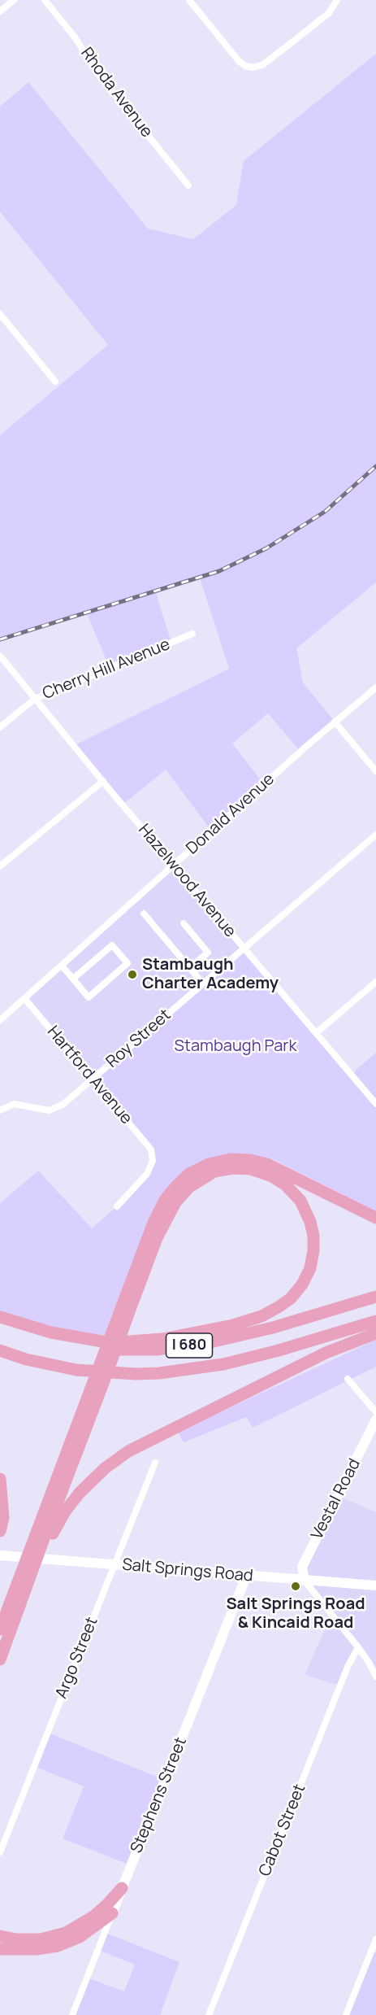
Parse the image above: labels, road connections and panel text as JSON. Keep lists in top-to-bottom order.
{
  "streets": {
    "highway": ["I 680"],
    "street": [
      "Rhoda Avenue",
      "Cherry Hill Avenue",
      "Donald Avenue",
      "Hazelwood Avenue",
      "Roy Street",
      "Hartford Avenue",
      "Vestal Road",
      "Salt Springs Road",
      "Argo Street",
      "Stephens Street",
      "Cabot Street"
    ]
  },
  "crossings": [
    ["Cherry Hill Avenue", "Hazelwood Avenue"],
    ["Donald Avenue", "Hazelwood Avenue"],
    ["Donald Avenue", "Hartford Avenue"],
    ["Hazelwood Avenue", "Roy Street"],
    ["Roy Street", "Hartford Avenue"],
    ["Vestal Road", "Salt Springs Road"],
    ["Salt Springs Road", "Argo Street"],
    ["Salt Springs Road", "Stephens Street"]
  ],
  "parks": ["Stambaugh Park"],
  "places": ["Stambaugh Charter Academy", "Salt Springs Road & Kincaid Road"]
}
